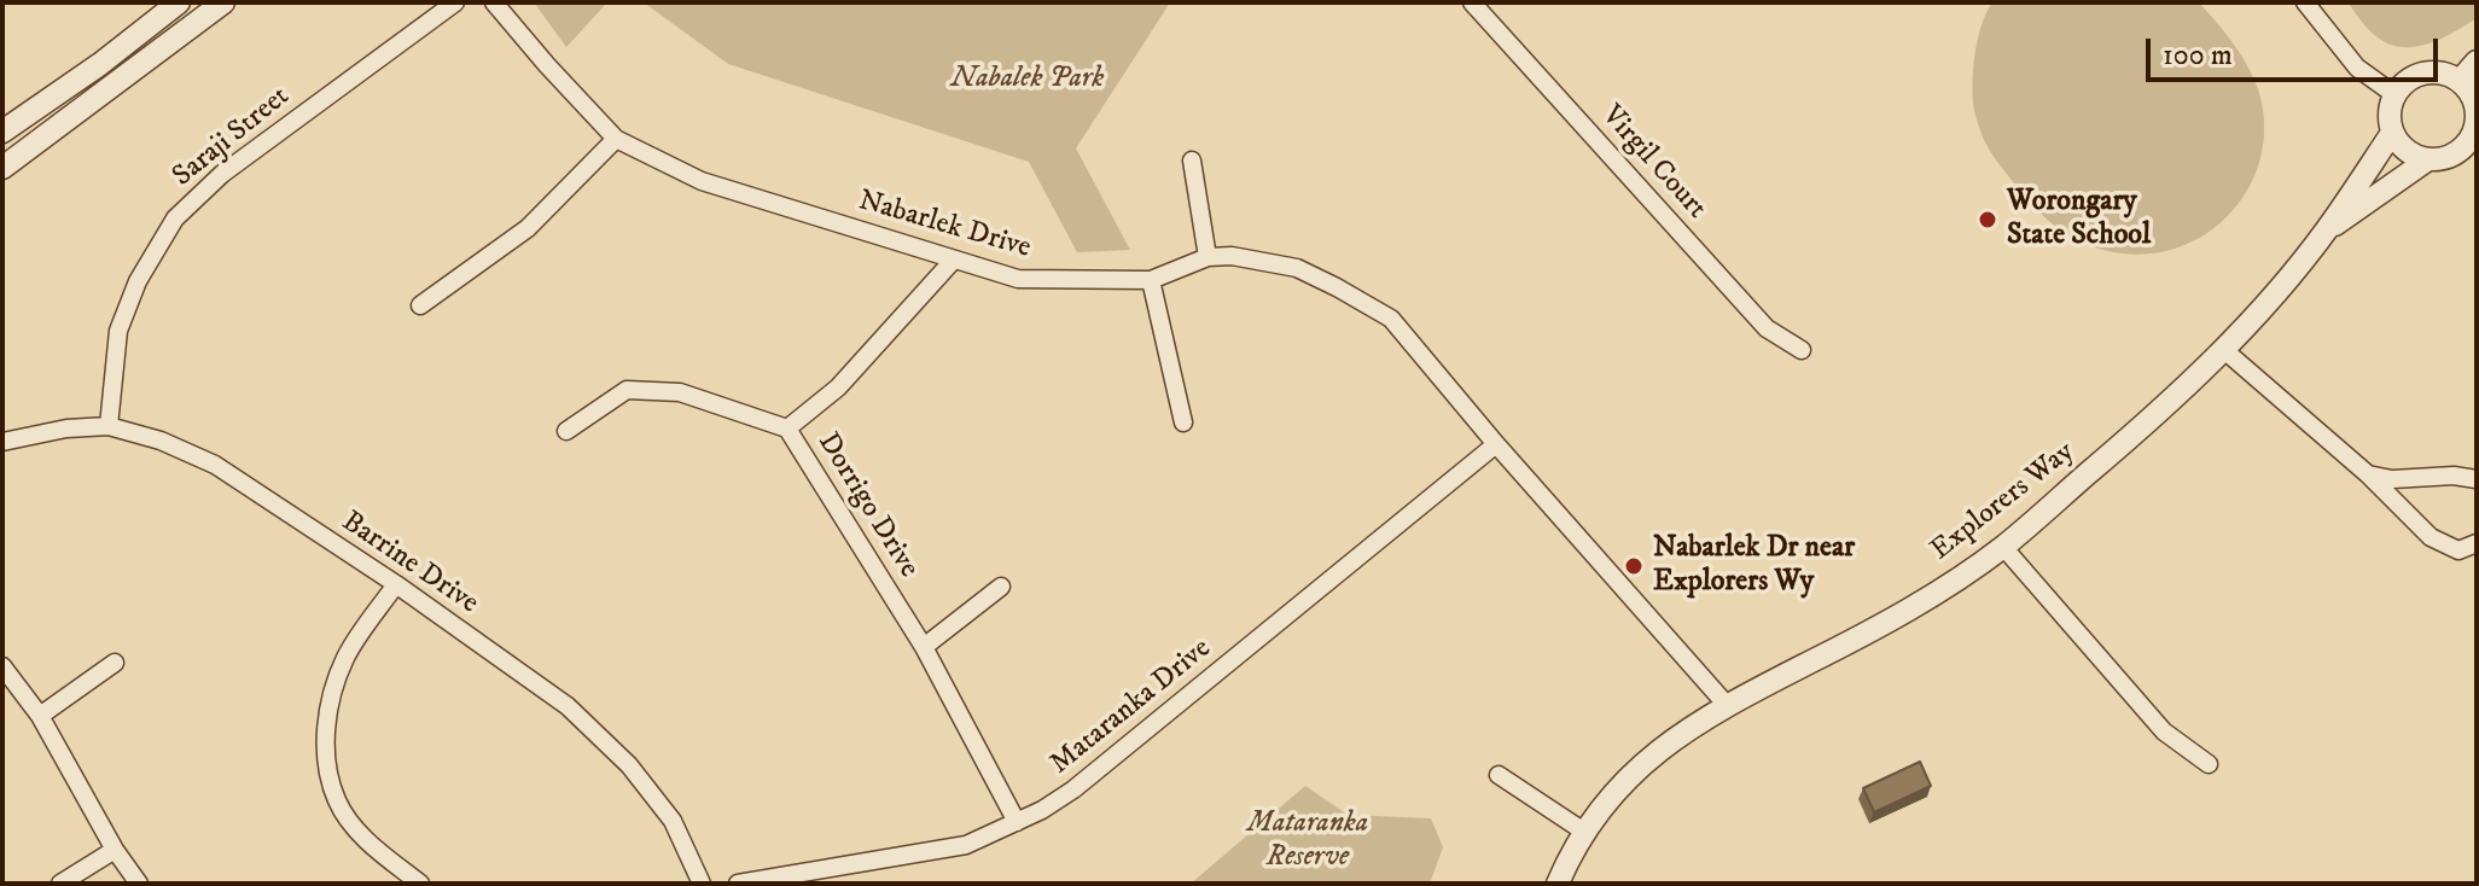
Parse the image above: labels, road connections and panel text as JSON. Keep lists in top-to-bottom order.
{
  "streets": {
    "street": [
      "Saraji Street",
      "Virgil Court",
      "Nabarlek Drive",
      "Explorers Way",
      "Dorrigo Drive",
      "Barrine Drive",
      "Mataranka Drive"
    ]
  },
  "crossings": [
    ["Saraji Street", "Barrine Drive"],
    ["Nabarlek Drive", "Explorers Way"],
    ["Nabarlek Drive", "Mataranka Drive"],
    ["Dorrigo Drive", "Mataranka Drive"]
  ],
  "parks": ["Nabalek Park", "Mataranka Reserve"],
  "places": ["Worongary State School", "Nabarlek Dr near Explorers Wy"],
  "scale_bar": "100 m"
}
